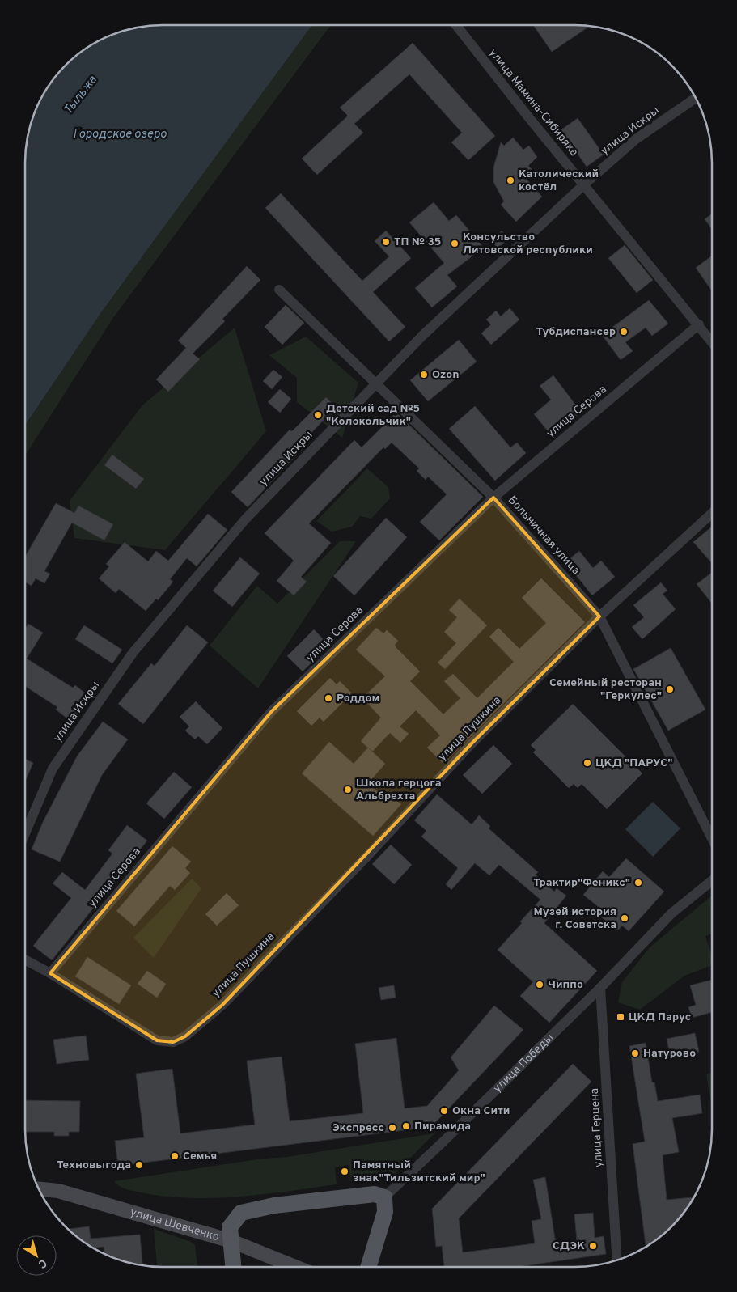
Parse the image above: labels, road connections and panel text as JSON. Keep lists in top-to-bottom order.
{
  "streets": {
    "main road": ["улица Шевченко"],
    "street": [
      "улица Мамина-Сибиряка",
      "улица Искры",
      "улица Серова",
      "Больничная улица",
      "улица Пушкина",
      "улица Победы",
      "улица Герцена"
    ]
  },
  "crossings": [
    ["улица Мамина-Сибиряка", "улица Искры"],
    ["улица Мамина-Сибиряка", "улица Серова"],
    ["улица Искры", "Больничная улица"],
    ["улица Серова", "Больничная улица"],
    ["улица Серова", "улица Пушкина"],
    ["Больничная улица", "улица Пушкина"],
    ["улица Победы", "улица Герцена"]
  ],
  "water": ["Тыльжа", "Городское озеро"],
  "places": {
    "other": [
      "Католический костёл",
      "ТП № 35",
      "Консульство Литовской республики",
      "Тубдиспансер",
      "Ozon",
      "Детский сад №5 \"Колокольчик\"",
      "Семейный ресторан \"Геркулес\"",
      "Роддом",
      "ЦКД \"ПАРУС\"",
      "Школа герцога Альбрехта",
      "Трактир\"Феникс\"",
      "Музей история г. Советска",
      "Чиппо",
      "Натурово",
      "Окна Сити",
      "Пирамида",
      "Экспресс",
      "Семья",
      "Техновыгода",
      "Памятный знак\"Тильзитский мир\"",
      "СДЭК"
    ],
    "transit": ["ЦКД Парус"]
  },
  "north": "bottom right"
}
